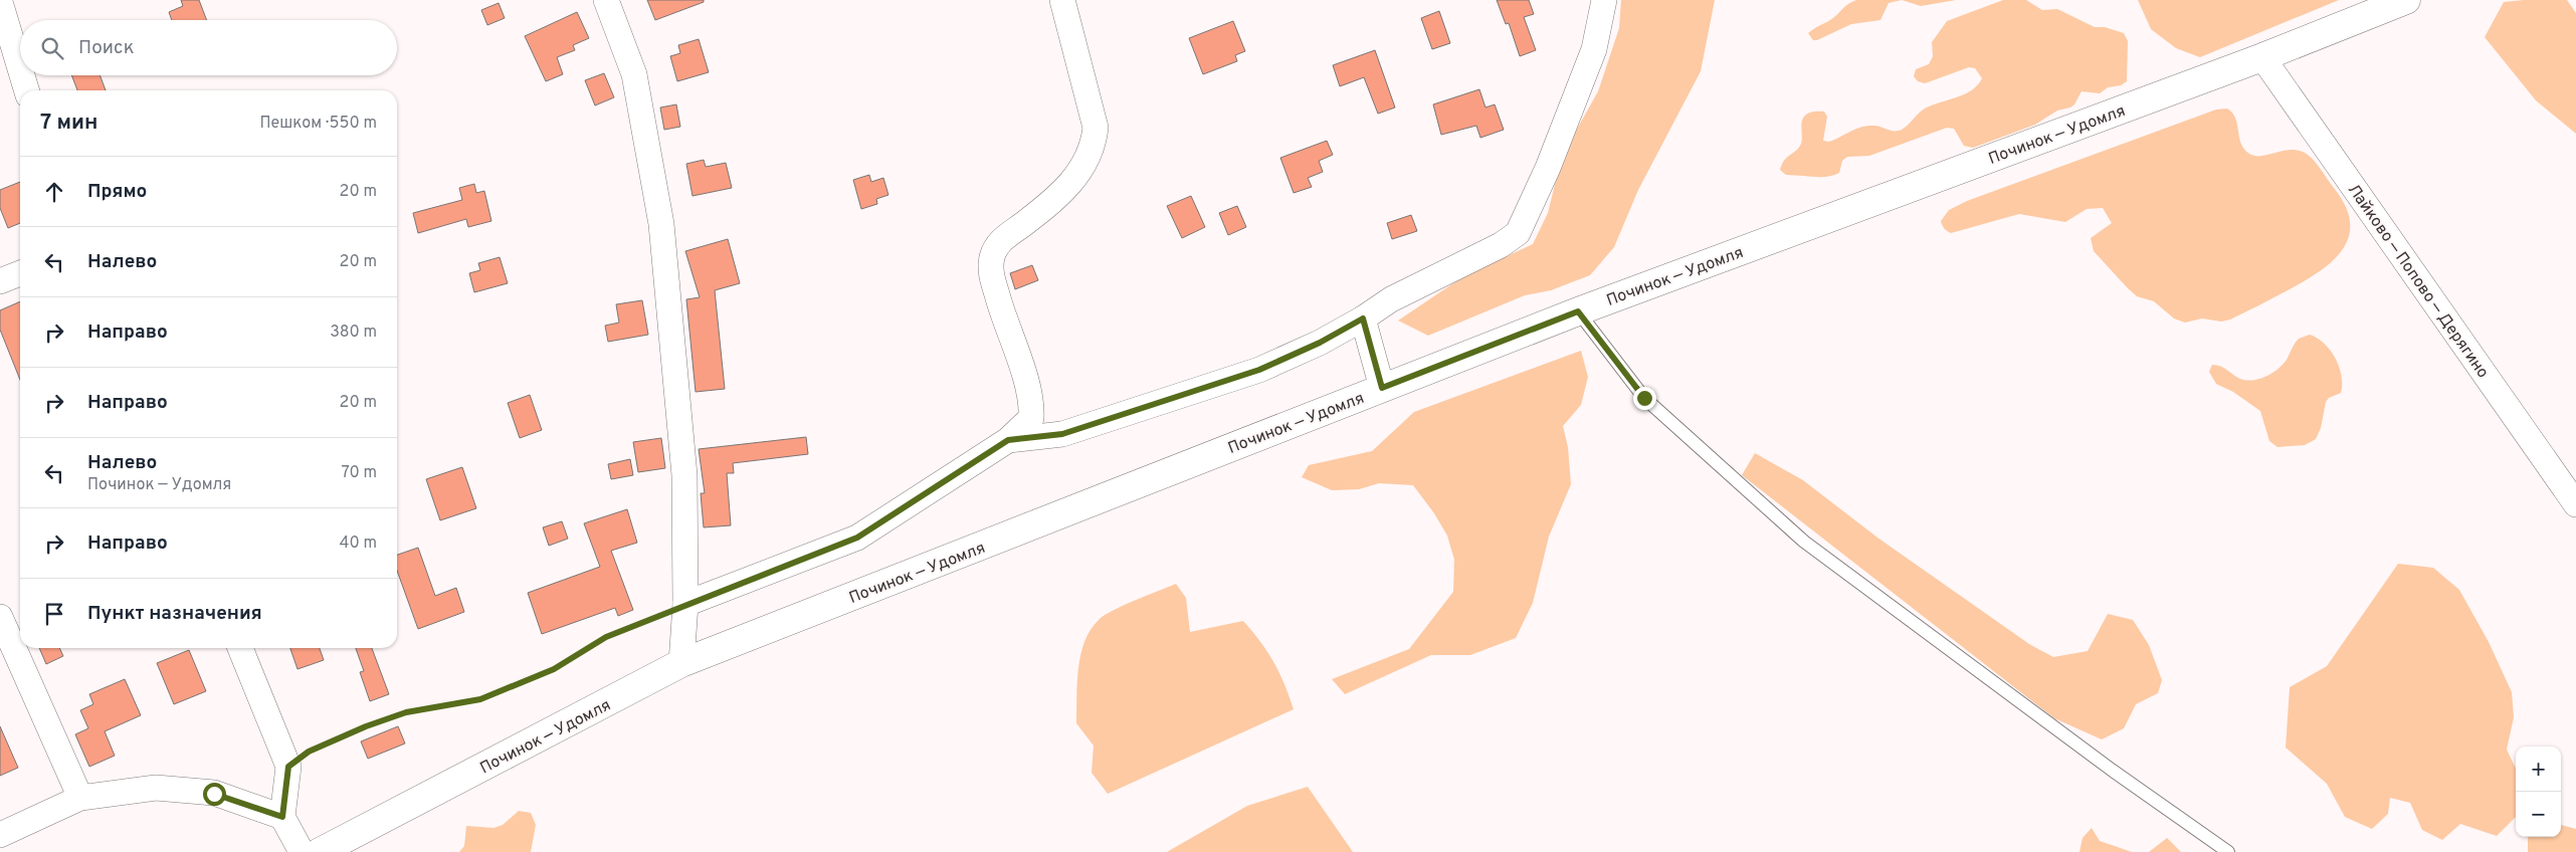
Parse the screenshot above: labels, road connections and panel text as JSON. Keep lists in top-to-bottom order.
{
  "streets": {
    "main road": ["Починок — Удомля"],
    "street": ["Лайково — Попово — Дерягино"]
  },
  "crossings": [
    ["Починок — Удомля", "Лайково — Попово — Дерягино"]
  ],
  "page": {
    "search": "Поиск",
    "heading": ["7 мин", "Пешком · 550 m"],
    "list": [
      ["Прямо", "20 m"],
      ["Налево", "20 m"],
      ["Направо", "380 m"],
      ["Направо", "20 m"],
      ["Налево", "Починок — Удомля", "70 m"],
      ["Направо", "40 m"],
      "Пункт назначения"
    ],
    "map_buttons": ["+", "−"]
  }
}
